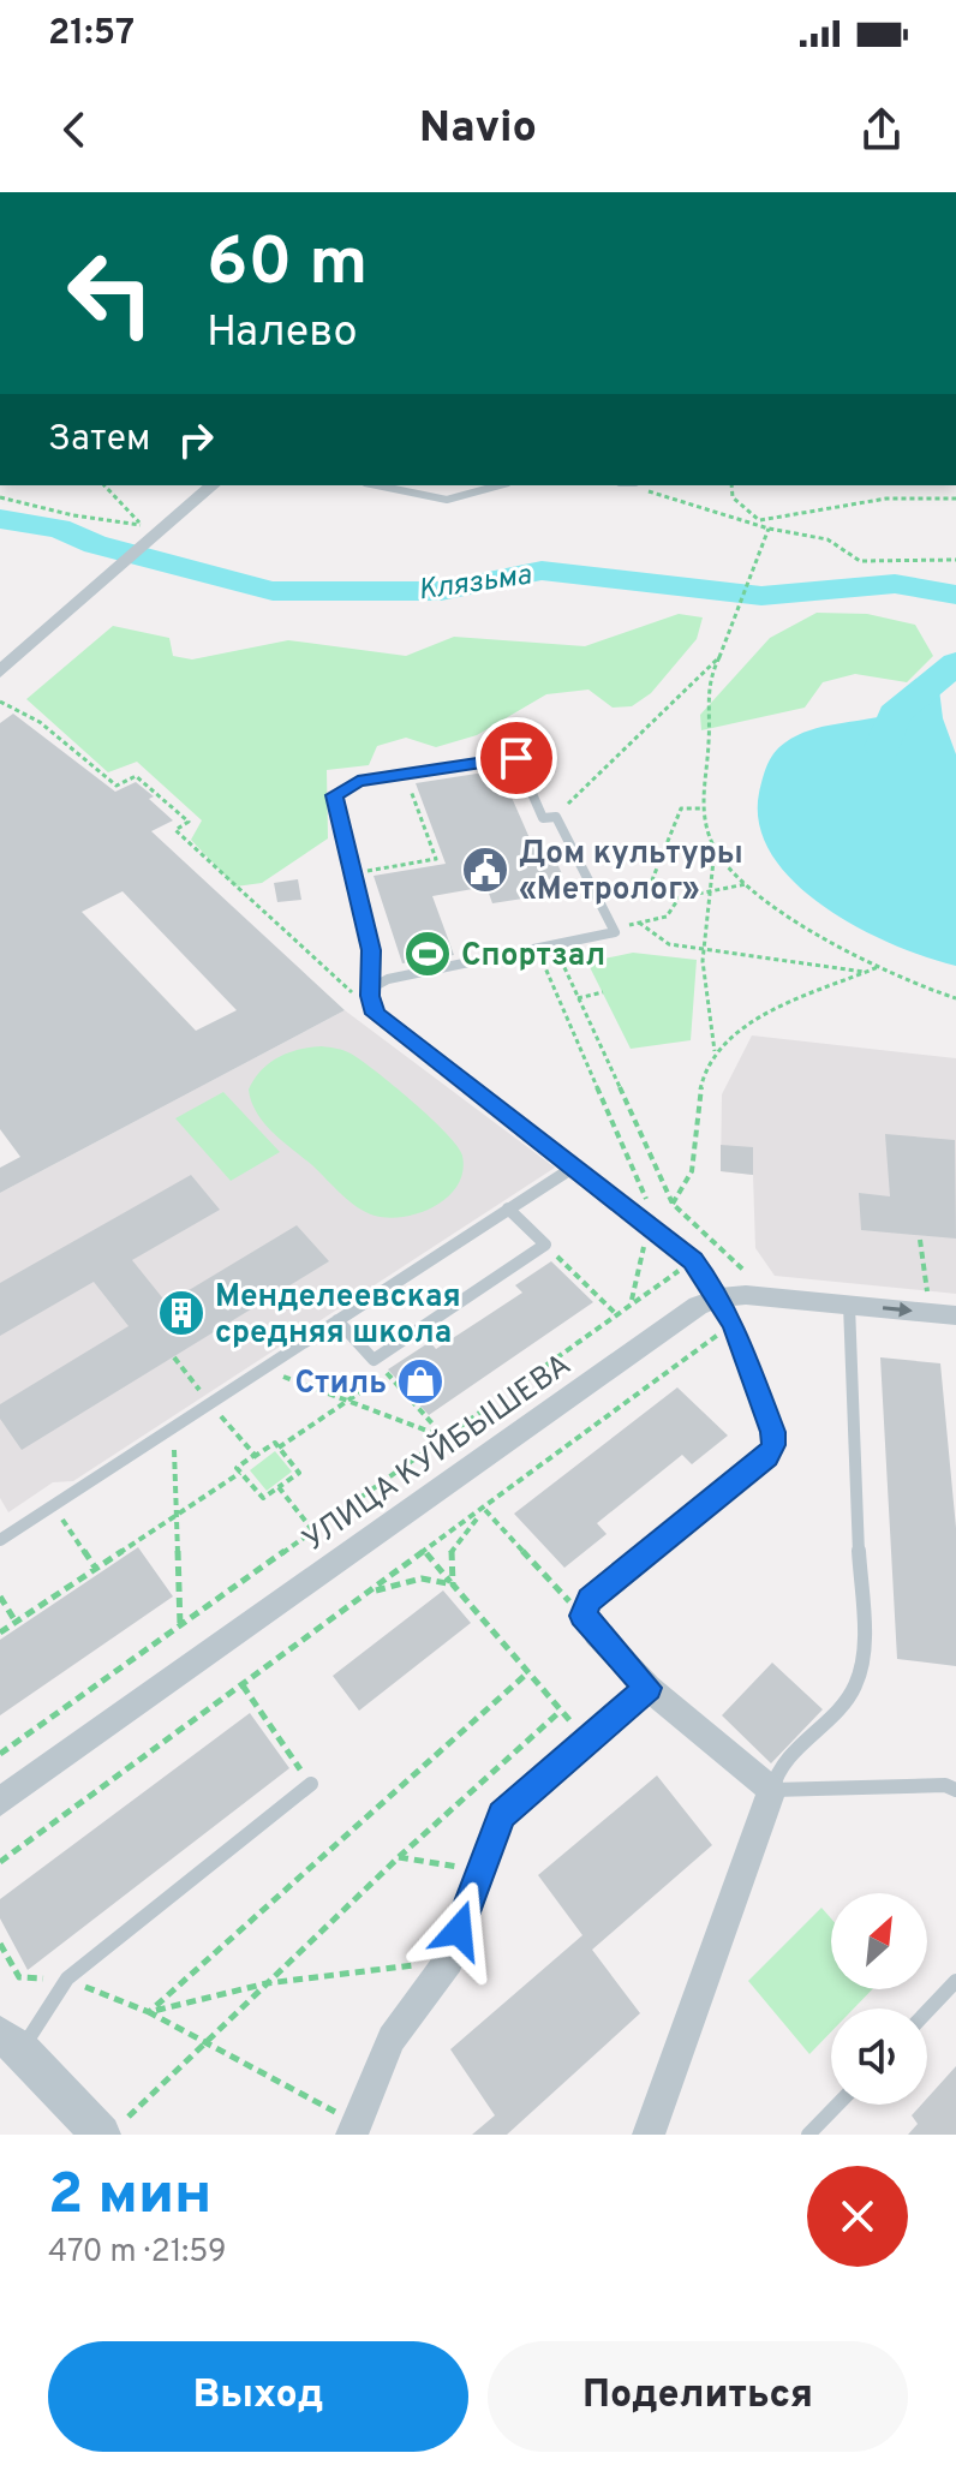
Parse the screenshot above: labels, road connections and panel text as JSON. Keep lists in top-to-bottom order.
{
  "streets": {
    "street": ["УЛИЦА КУЙБЫШЕВА"]
  },
  "water": ["Клязьма"],
  "places": {
    "public building": ["Дом культуры «Метролог»"],
    "sports": ["Спортзал"],
    "building": ["Менделеевская средняя школа"],
    "shop": ["Стиль"]
  },
  "north": "top right",
  "page": {
    "status": "21:57",
    "header": "Navio",
    "turn": ["60 m", "Налево"],
    "then": "Затем",
    "heading": ["2 мин", "470 m · 21:59"],
    "buttons": ["Выход", "Поделиться"]
  }
}
